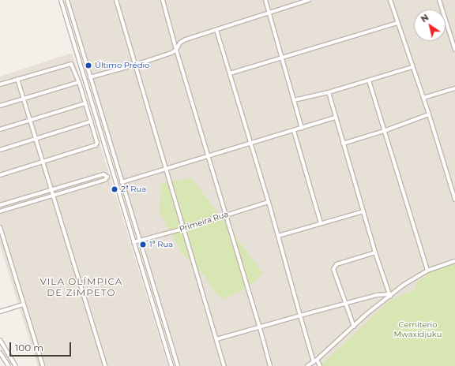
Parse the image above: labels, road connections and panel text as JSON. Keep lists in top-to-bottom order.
{
  "streets": {
    "street": ["Primeira Rua"]
  },
  "districts": ["VILA OLÍMPICA DE ZIMPETO"],
  "parks": ["Cemiterio Mwaxidjuku"],
  "places": ["Último Prédio", "2ª Rua", "1ª Rua"],
  "scale_bar": "100 m",
  "north": "top left"
}
